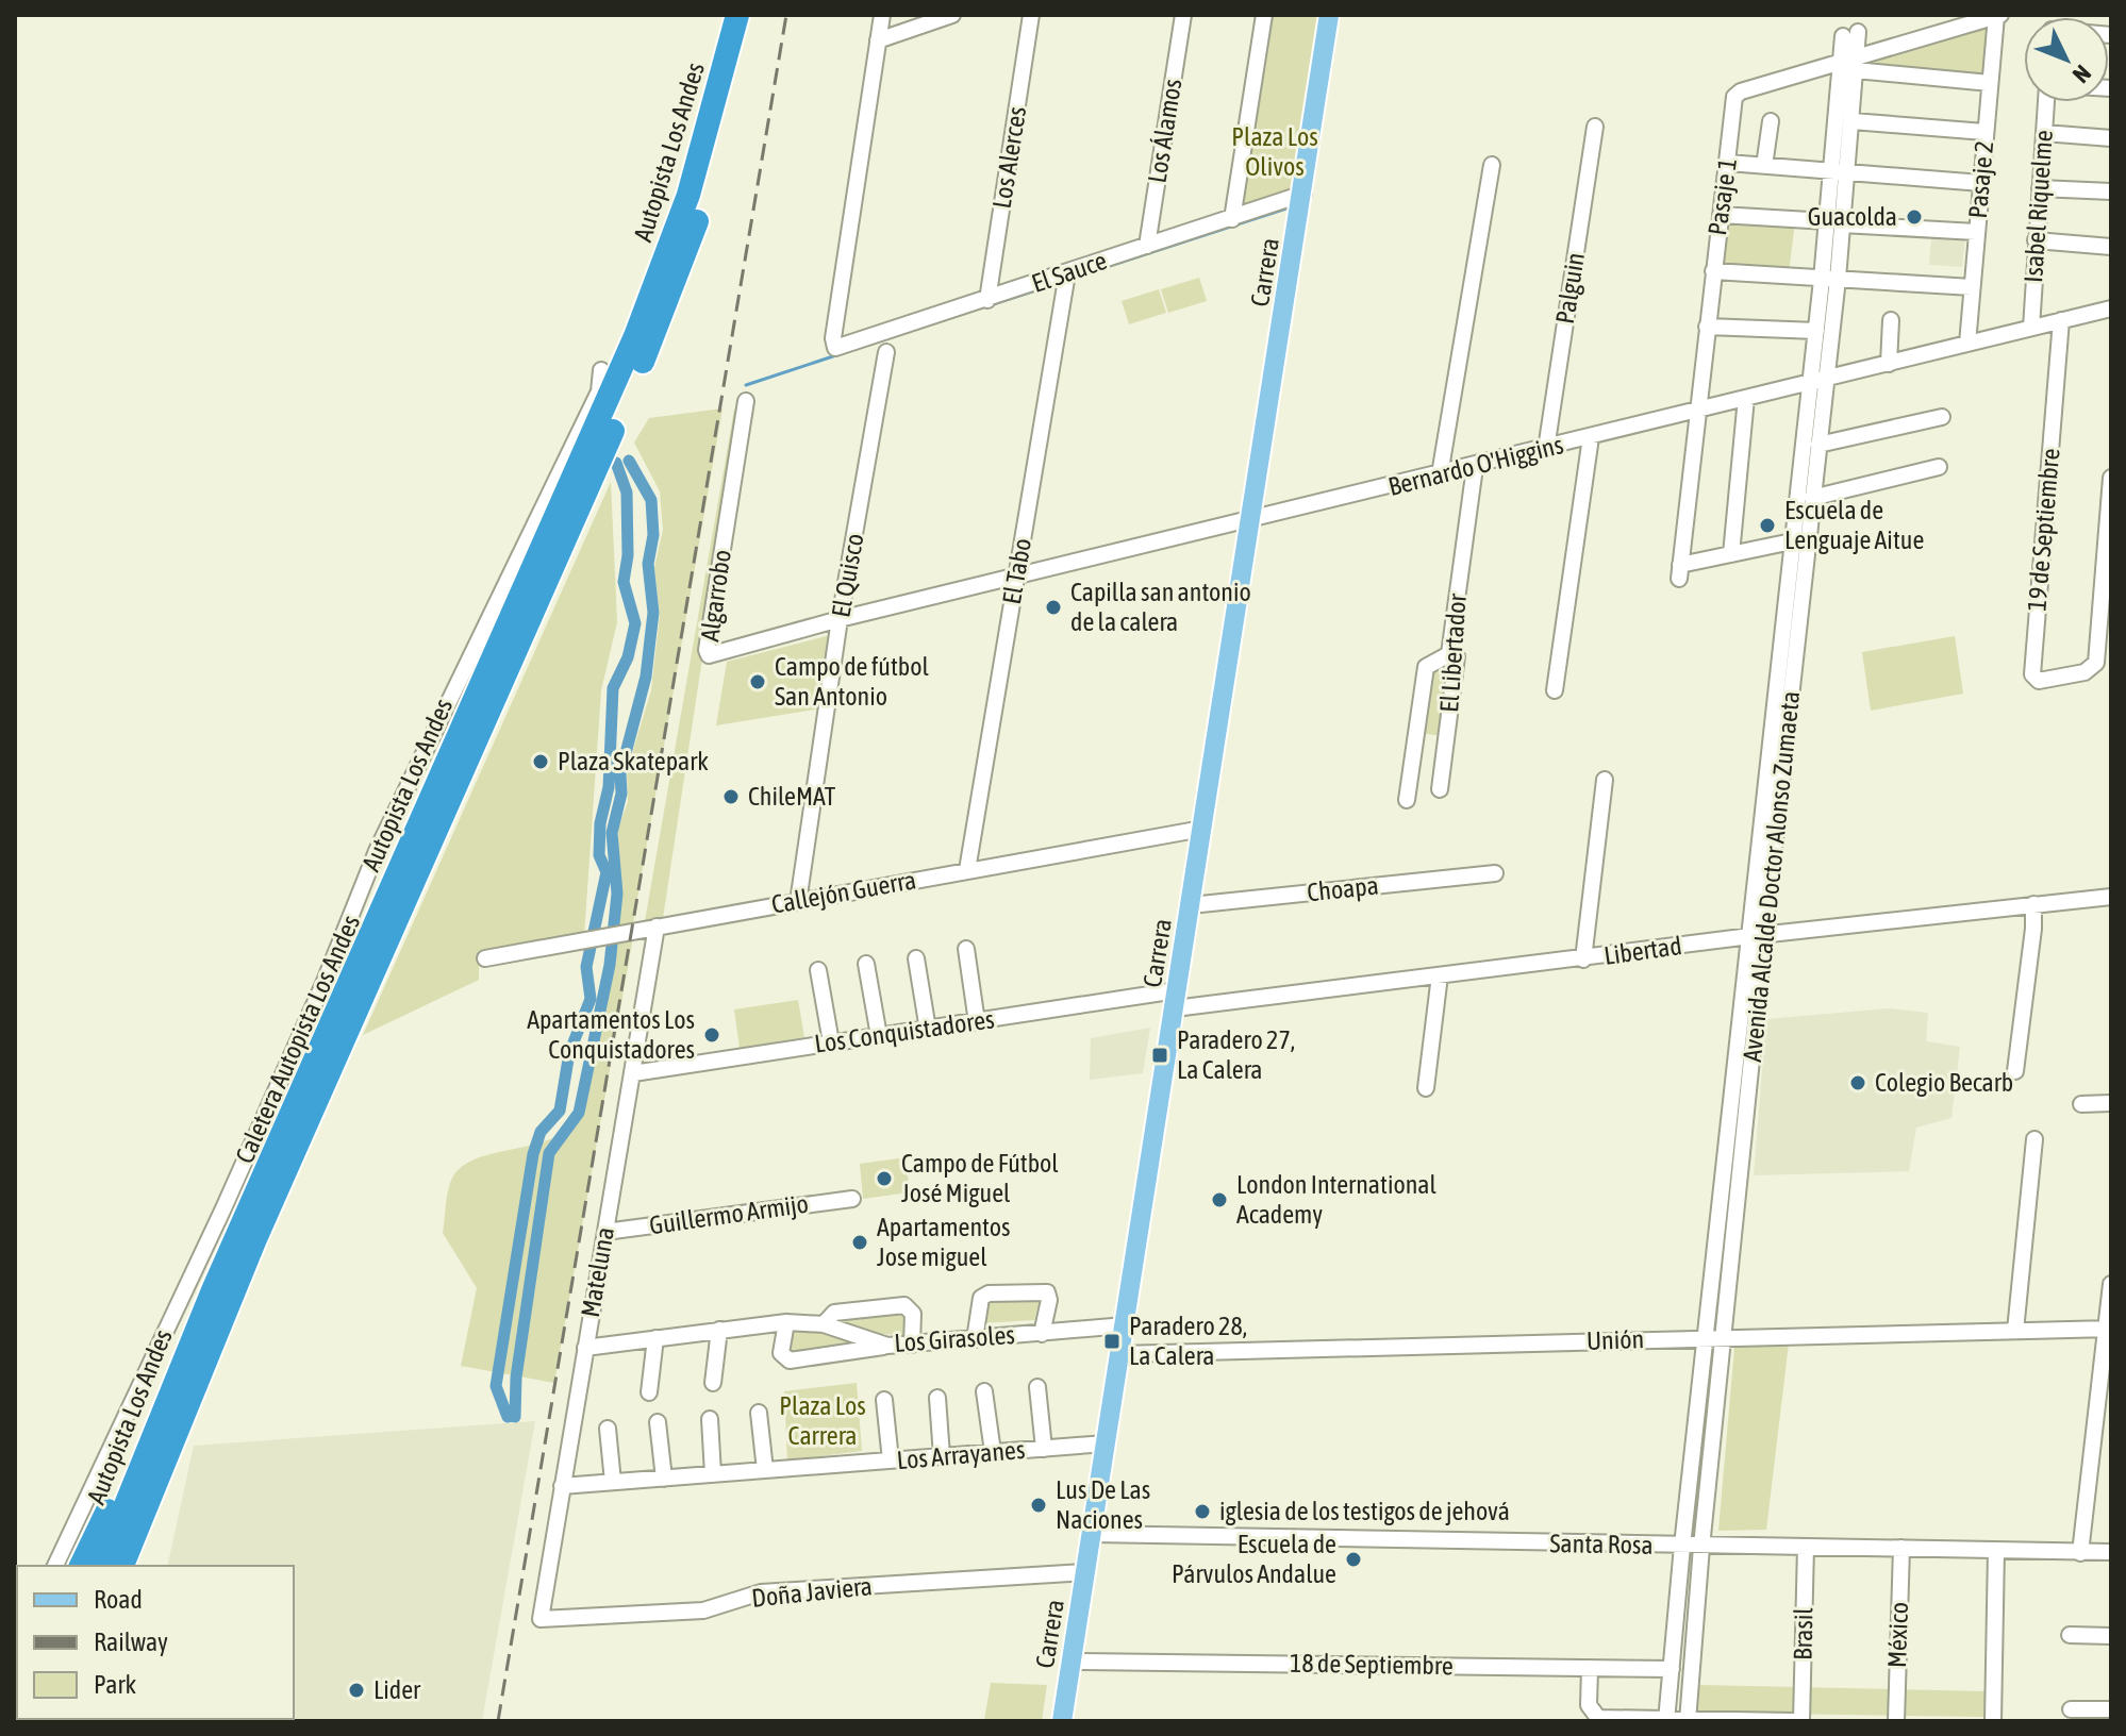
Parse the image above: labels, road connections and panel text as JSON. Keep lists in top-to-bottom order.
{
  "streets": {
    "highway": ["Autopista Los Andes"],
    "main road": ["Carrera"],
    "street": [
      "Los Álamos",
      "Los Alerces",
      "Pasaje 2",
      "Pasaje 1",
      "Isabel Riquelme",
      "El Sauce",
      "Palguin",
      "Bernardo O'Higgins",
      "19 de Septiembre",
      "El Tabo",
      "El Quisco",
      "Algarrobo",
      "El Libertador",
      "Avenida Alcalde Doctor Alonso Zumaeta",
      "Choapa",
      "Callejón Guerra",
      "Libertad",
      "Los Conquistadores",
      "Caletera Autopista Los Andes",
      "Guillermo Armijo",
      "Mateluna",
      "Los Girasoles",
      "Unión",
      "Los Arrayanes",
      "Santa Rosa",
      "Doña Javiera",
      "Brasil",
      "México",
      "18 de Septiembre"
    ]
  },
  "crossings": [
    ["Los Álamos", "El Sauce"],
    ["Los Alerces", "El Sauce"],
    ["Pasaje 2", "Bernardo O'Higgins"],
    ["Pasaje 1", "Bernardo O'Higgins"],
    ["Pasaje 1", "Avenida Alcalde Doctor Alonso Zumaeta"],
    ["Isabel Riquelme", "Bernardo O'Higgins"],
    ["El Sauce", "Carrera"],
    ["El Sauce", "El Tabo"],
    ["Carrera", "Bernardo O'Higgins"],
    ["Carrera", "Choapa"],
    ["Carrera", "Callejón Guerra"],
    ["Carrera", "Libertad"],
    ["Carrera", "Los Conquistadores"],
    ["Carrera", "Los Girasoles"],
    ["Carrera", "Unión"],
    ["Carrera", "Los Arrayanes"],
    ["Carrera", "Santa Rosa"],
    ["Carrera", "Doña Javiera"],
    ["Carrera", "18 de Septiembre"],
    ["Palguin", "Bernardo O'Higgins"],
    ["Bernardo O'Higgins", "19 de Septiembre"],
    ["Bernardo O'Higgins", "El Tabo"],
    ["Bernardo O'Higgins", "El Quisco"],
    ["Bernardo O'Higgins", "Algarrobo"],
    ["Bernardo O'Higgins", "El Libertador"],
    ["Bernardo O'Higgins", "Avenida Alcalde Doctor Alonso Zumaeta"],
    ["El Tabo", "Callejón Guerra"],
    ["El Quisco", "Algarrobo"],
    ["El Quisco", "Callejón Guerra"],
    ["Avenida Alcalde Doctor Alonso Zumaeta", "Libertad"],
    ["Avenida Alcalde Doctor Alonso Zumaeta", "Unión"],
    ["Avenida Alcalde Doctor Alonso Zumaeta", "Santa Rosa"],
    ["Avenida Alcalde Doctor Alonso Zumaeta", "18 de Septiembre"],
    ["Callejón Guerra", "Mateluna"],
    ["Libertad", "Los Conquistadores"],
    ["Los Conquistadores", "Mateluna"],
    ["Guillermo Armijo", "Mateluna"],
    ["Mateluna", "Los Girasoles"],
    ["Mateluna", "Los Arrayanes"],
    ["Mateluna", "Doña Javiera"],
    ["Santa Rosa", "Brasil"],
    ["Santa Rosa", "México"]
  ],
  "parks": ["Plaza Los Olivos", "Plaza Los Carrera"],
  "places": {
    "other": [
      "Guacolda",
      "Escuela de Lenguaje Aitue",
      "Capilla san antonio de la calera",
      "Campo de fútbol San Antonio",
      "Plaza Skatepark",
      "ChileMAT",
      "Apartamentos Los Conquistadores",
      "Colegio Becarb",
      "Campo de Fútbol José Miguel",
      "London International Academy",
      "Apartamentos Jose miguel",
      "Lus De Las Naciones",
      "iglesia de los testigos de jehová",
      "Escuela de Párvulos Andalue",
      "Lider"
    ],
    "transit": ["Paradero 27, La Calera", "Paradero 28, La Calera"]
  },
  "legend": ["Road", "Railway", "Park"],
  "north": "bottom right"
}
